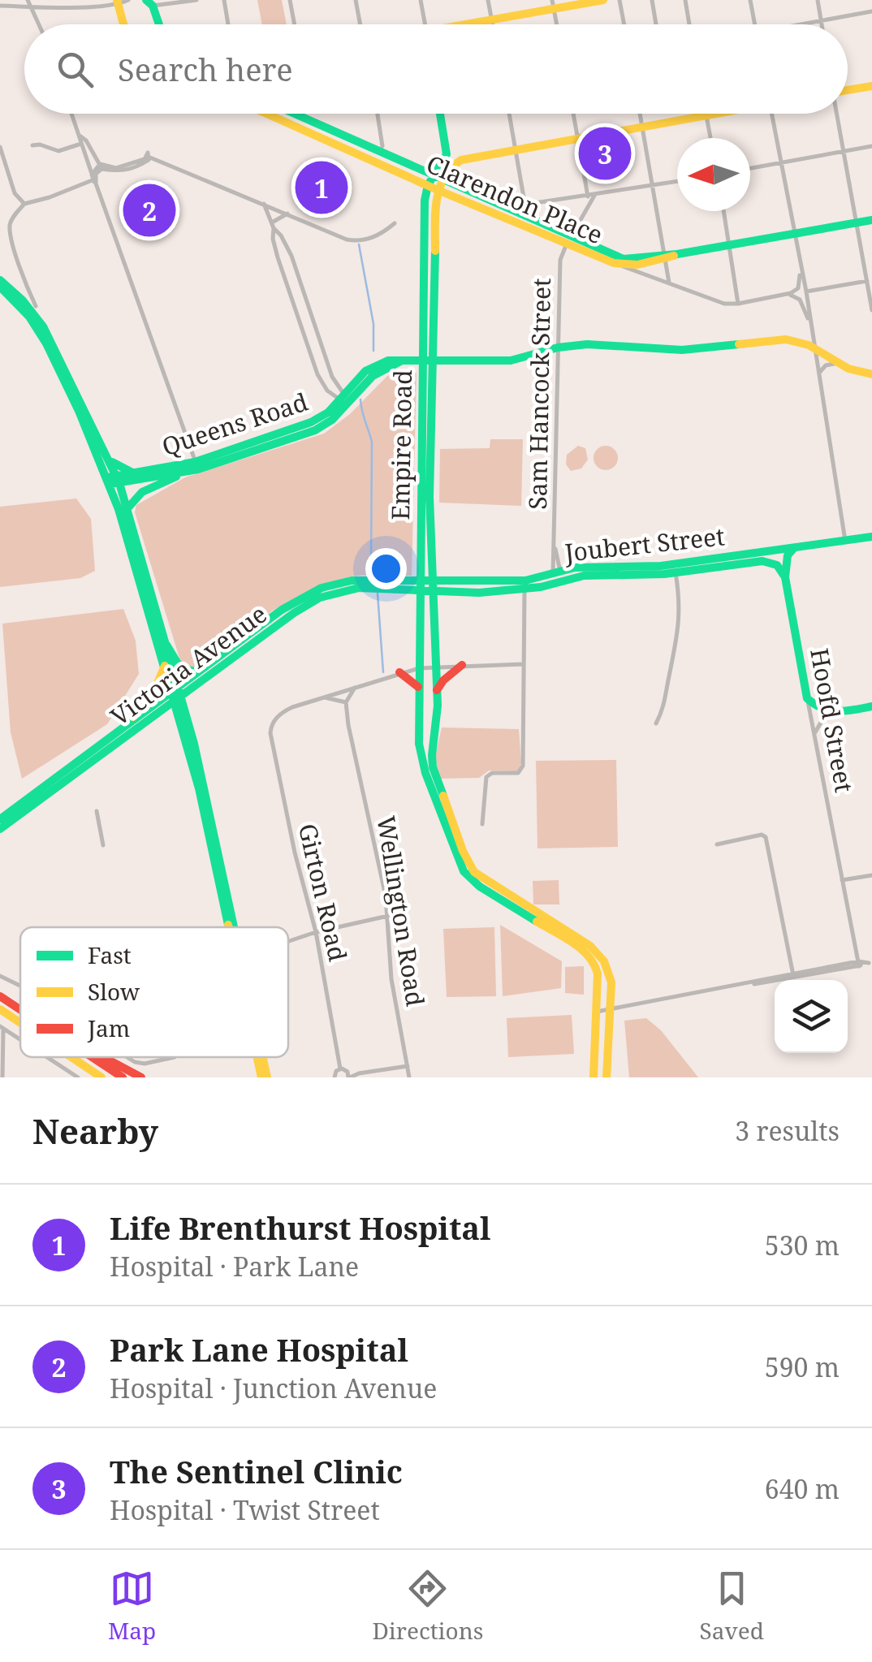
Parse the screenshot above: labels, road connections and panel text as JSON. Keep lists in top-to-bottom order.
{
  "streets": {
    "main road": [
      "Clarendon Place",
      "Queens Road",
      "Empire Road",
      "Joubert Street",
      "Victoria Avenue",
      "Hoofd Street"
    ],
    "street": ["Sam Hancock Street", "Girton Road", "Wellington Road"]
  },
  "crossings": [
    ["Clarendon Place", "Sam Hancock Street"],
    ["Clarendon Place", "Empire Road"],
    ["Sam Hancock Street", "Queens Road"],
    ["Sam Hancock Street", "Joubert Street"],
    ["Queens Road", "Empire Road"],
    ["Empire Road", "Joubert Street"],
    ["Empire Road", "Victoria Avenue"],
    ["Joubert Street", "Victoria Avenue"],
    ["Joubert Street", "Hoofd Street"]
  ],
  "legend": ["Fast", "Slow", "Jam"],
  "north": "left",
  "page": {
    "search": "Search here",
    "pins": ["3", "1", "2"],
    "heading": ["Nearby", "3 results"],
    "list": [
      {
        "mark": "1",
        "name": "Life Brenthurst Hospital",
        "note": "Hospital · Park Lane",
        "value": "530 m"
      },
      {
        "mark": "2",
        "name": "Park Lane Hospital",
        "note": "Hospital · Junction Avenue",
        "value": "590 m"
      },
      {
        "mark": "3",
        "name": "The Sentinel Clinic",
        "note": "Hospital · Twist Street",
        "value": "640 m"
      }
    ],
    "nav": ["Map", "Directions", "Saved"]
  }
}
